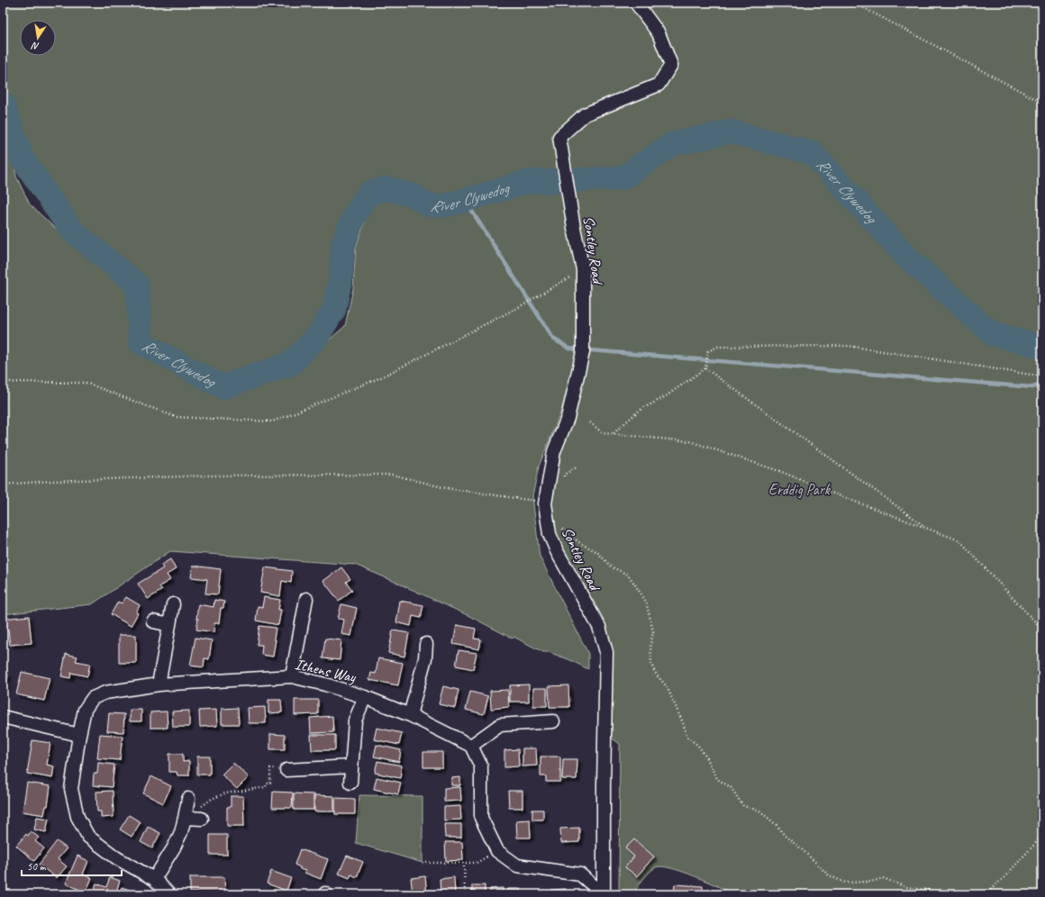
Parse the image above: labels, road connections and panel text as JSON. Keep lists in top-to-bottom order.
{
  "streets": {
    "street": ["Sontley Road", "Ithens Way"]
  },
  "water": ["River Clywedog"],
  "parks": ["Erddig Park"],
  "scale_bar": "50 m",
  "north": "bottom"
}
